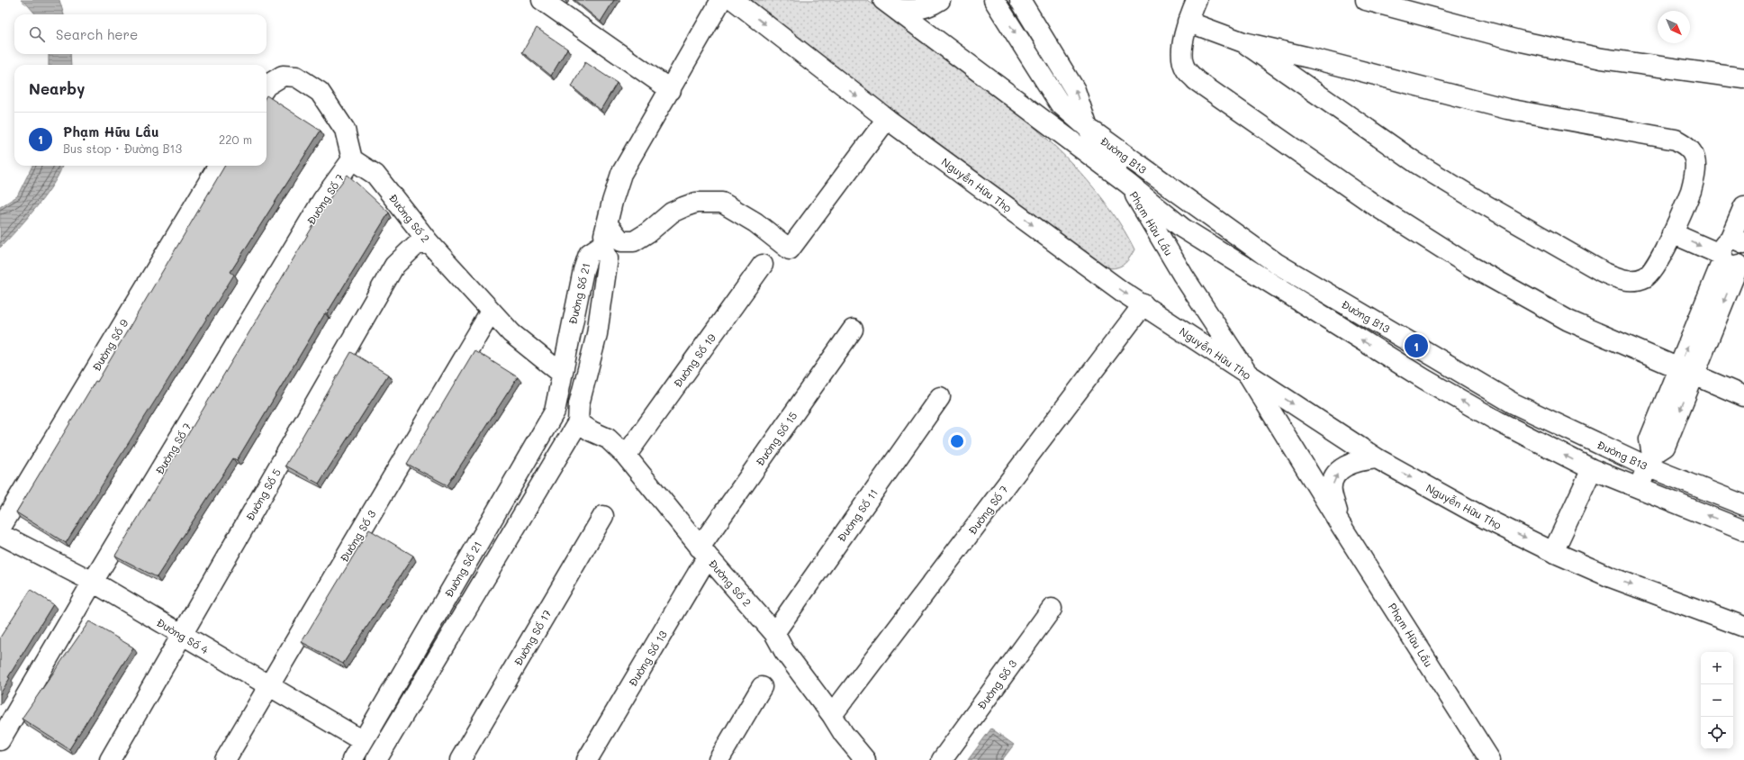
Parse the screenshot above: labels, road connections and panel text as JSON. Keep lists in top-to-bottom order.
{
  "streets": {
    "street": [
      "Đường B13",
      "Nguyễn Hữu Thọ",
      "Đường Số 7",
      "Đường Số 2",
      "Phạm Hữu Lầu",
      "Đường Số 21",
      "Đường Số 9",
      "Đường Số 19",
      "Đường Số 15",
      "Đường Số 5",
      "Đường Số 11",
      "Đường Số 3",
      "Đường Số 4",
      "Đường Số 17",
      "Đường Số 13"
    ]
  },
  "crossings": [
    ["Đường B13", "Phạm Hữu Lầu"],
    ["Nguyễn Hữu Thọ", "Đường Số 7"],
    ["Nguyễn Hữu Thọ", "Phạm Hữu Lầu"],
    ["Đường Số 7", "Đường Số 2"],
    ["Đường Số 7", "Đường Số 4"],
    ["Đường Số 2", "Đường Số 21"],
    ["Đường Số 2", "Đường Số 19"],
    ["Đường Số 2", "Đường Số 15"],
    ["Đường Số 2", "Đường Số 5"],
    ["Đường Số 2", "Đường Số 11"],
    ["Đường Số 2", "Đường Số 3"],
    ["Đường Số 2", "Đường Số 13"],
    ["Đường Số 21", "Đường Số 4"],
    ["Đường Số 15", "Đường Số 13"],
    ["Đường Số 5", "Đường Số 4"],
    ["Đường Số 3", "Đường Số 4"]
  ],
  "north": "bottom right",
  "page": {
    "search": "Search here",
    "heading": "Nearby",
    "list": [
      {
        "mark": "1",
        "name": "Phạm Hữu Lầu",
        "note": "Bus stop · Đường B13",
        "value": "220 m"
      }
    ],
    "pins": "1",
    "map_buttons": ["+", "−"]
  }
}
